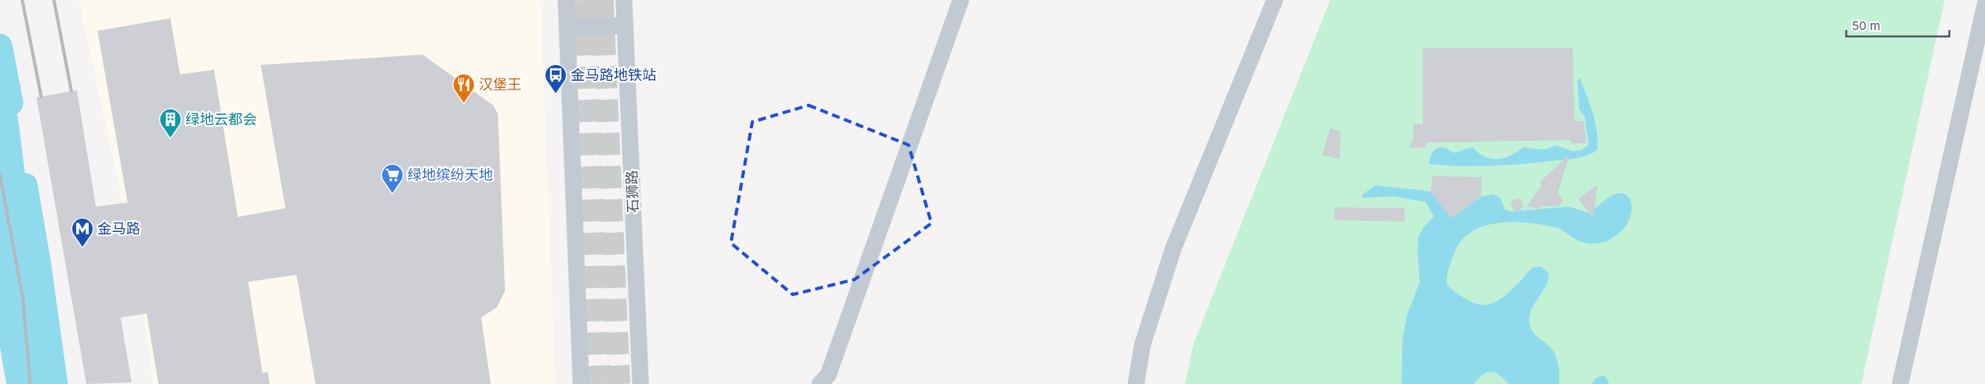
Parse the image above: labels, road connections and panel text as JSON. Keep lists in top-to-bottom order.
{
  "streets": {
    "street": ["石狮路"]
  },
  "places": {
    "bus stop": ["金马路地铁站"],
    "restaurant": ["汉堡王"],
    "building": ["绿地云都会"],
    "supermarket": ["绿地缤纷天地"],
    "metro station": ["金马路"]
  },
  "scale_bar": "50 m"
}
